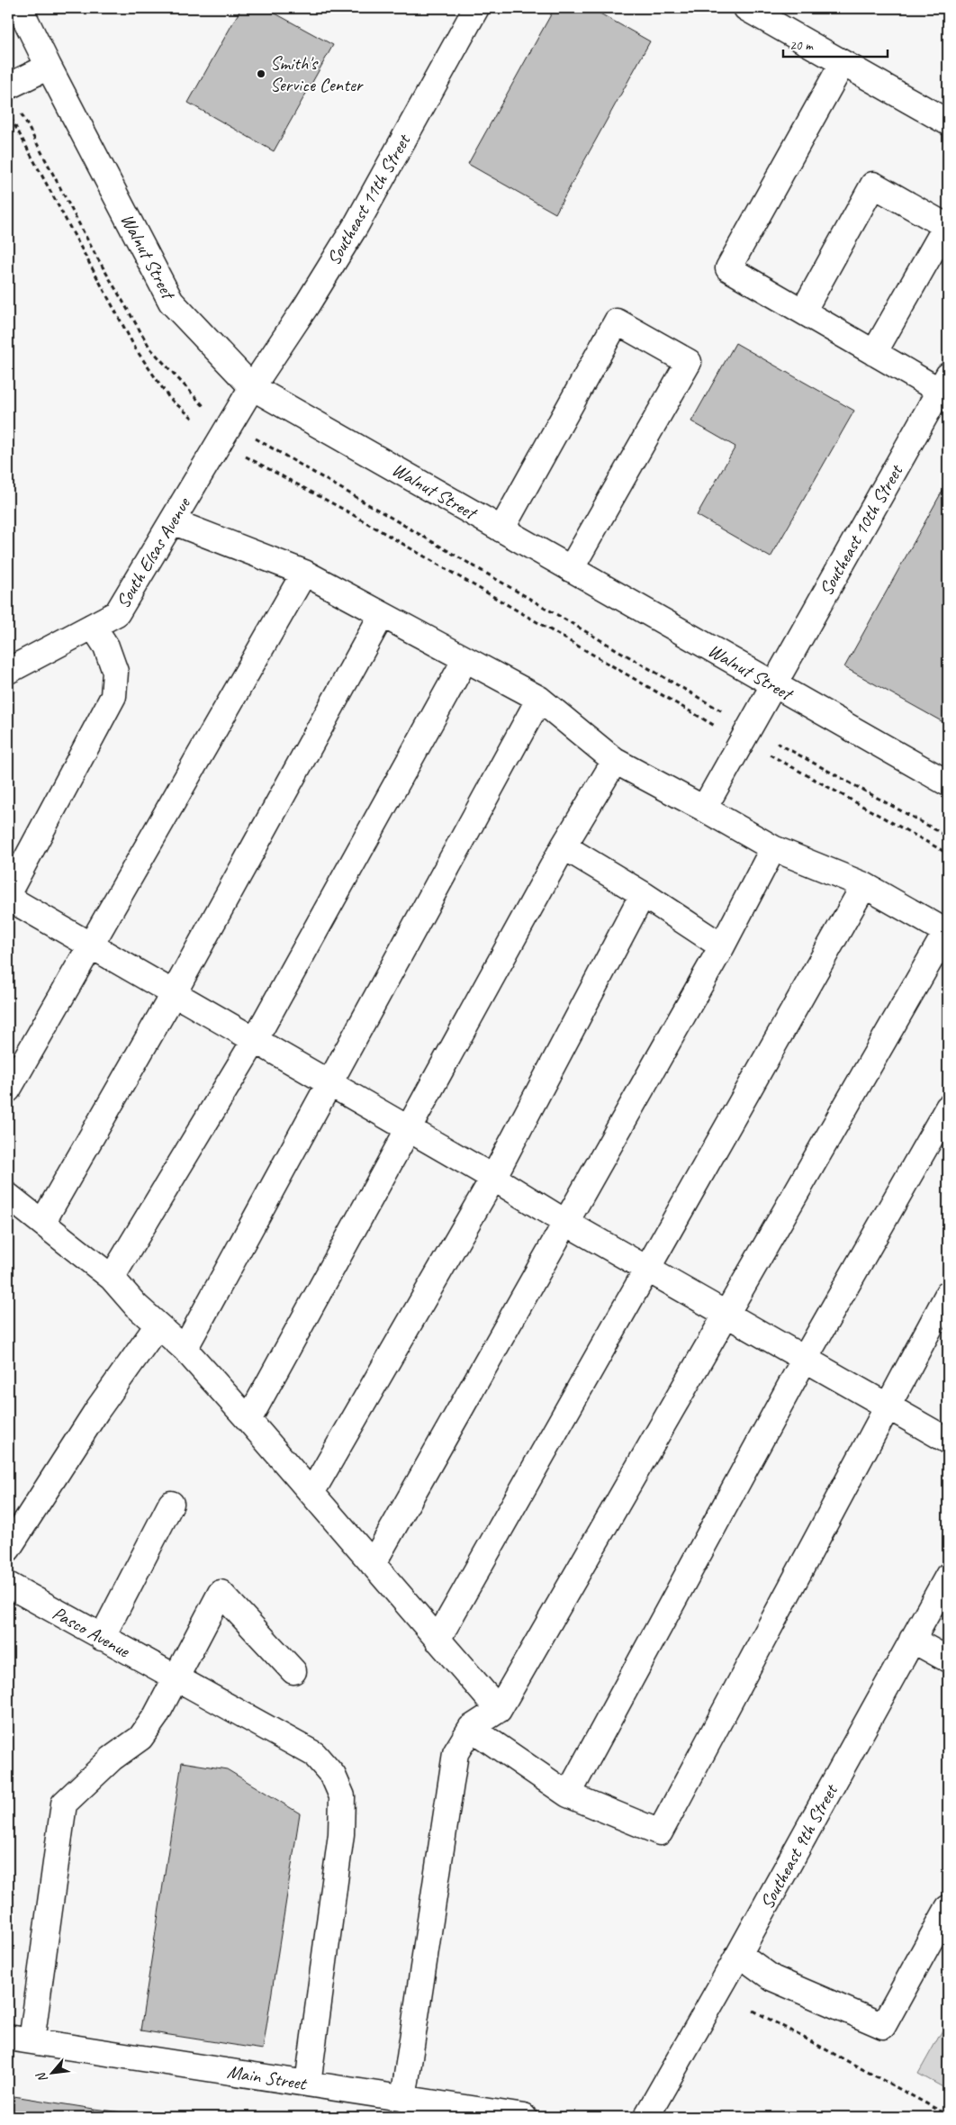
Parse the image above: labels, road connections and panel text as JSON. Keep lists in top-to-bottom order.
{
  "streets": {
    "street": [
      "Southeast 11th Street",
      "Walnut Street",
      "Southeast 10th Street",
      "South Elsas Avenue",
      "Pasco Avenue",
      "Southeast 9th Street",
      "Main Street"
    ]
  },
  "crossings": [
    ["Southeast 11th Street", "Walnut Street"],
    ["Southeast 11th Street", "South Elsas Avenue"],
    ["Walnut Street", "Southeast 10th Street"],
    ["Walnut Street", "South Elsas Avenue"],
    ["Pasco Avenue", "Main Street"]
  ],
  "places": ["Smith's Service Center"],
  "scale_bar": "20 m",
  "north": "bottom left"
}
